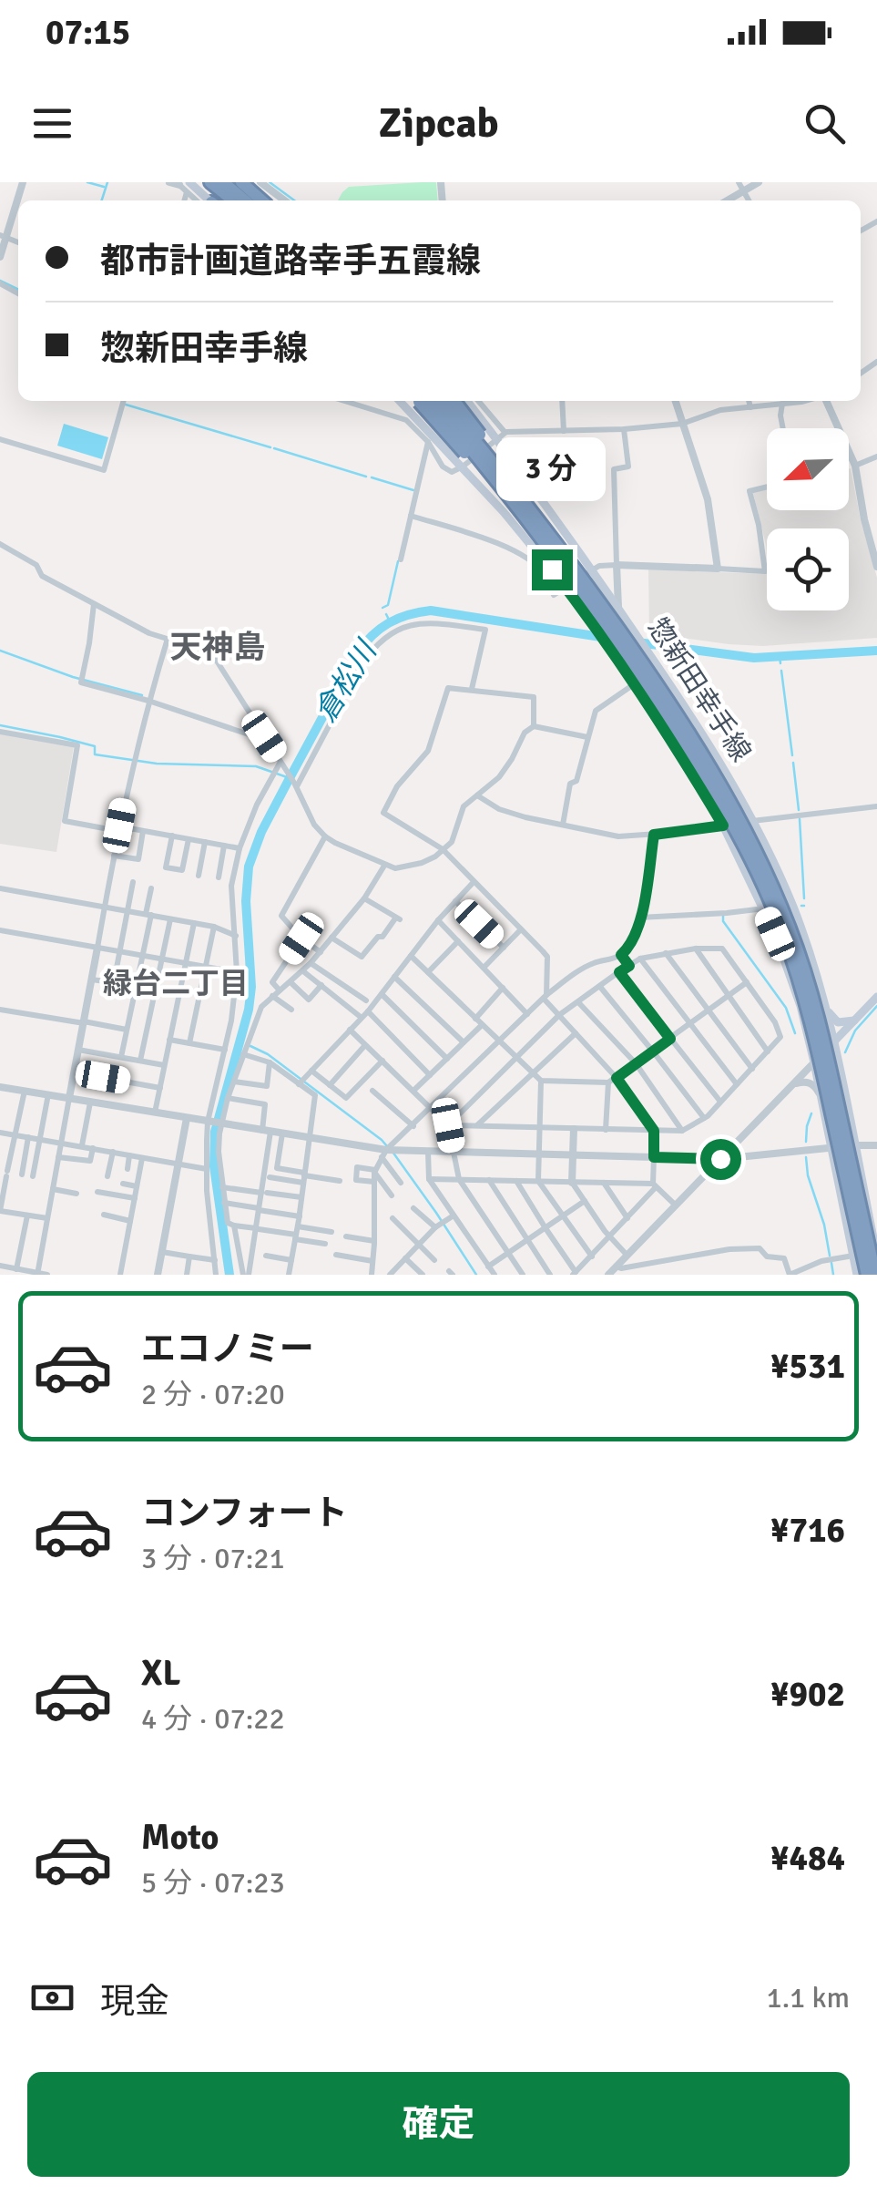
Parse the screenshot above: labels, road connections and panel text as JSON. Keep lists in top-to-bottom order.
{
  "streets": {
    "main road": ["惣新田幸手線"]
  },
  "districts": ["天神島", "緑台二丁目"],
  "water": ["倉松川"],
  "north": "bottom left",
  "page": {
    "status": "07:15",
    "header": "Zipcab",
    "banner": ["都市計画道路幸手五霞線", "惣新田幸手線"],
    "bubble": "3 分",
    "list": [
      {
        "name": "エコノミー",
        "note": "2 分 · 07:20",
        "value": "¥531"
      },
      {
        "name": "コンフォート",
        "note": "3 分 · 07:21",
        "value": "¥716"
      },
      {
        "name": "XL",
        "note": "4 分 · 07:22",
        "value": "¥902"
      },
      {
        "name": "Moto",
        "note": "5 分 · 07:23",
        "value": "¥484"
      }
    ],
    "pay": ["現金", "1.1 km"],
    "buttons": "確定"
  }
}
